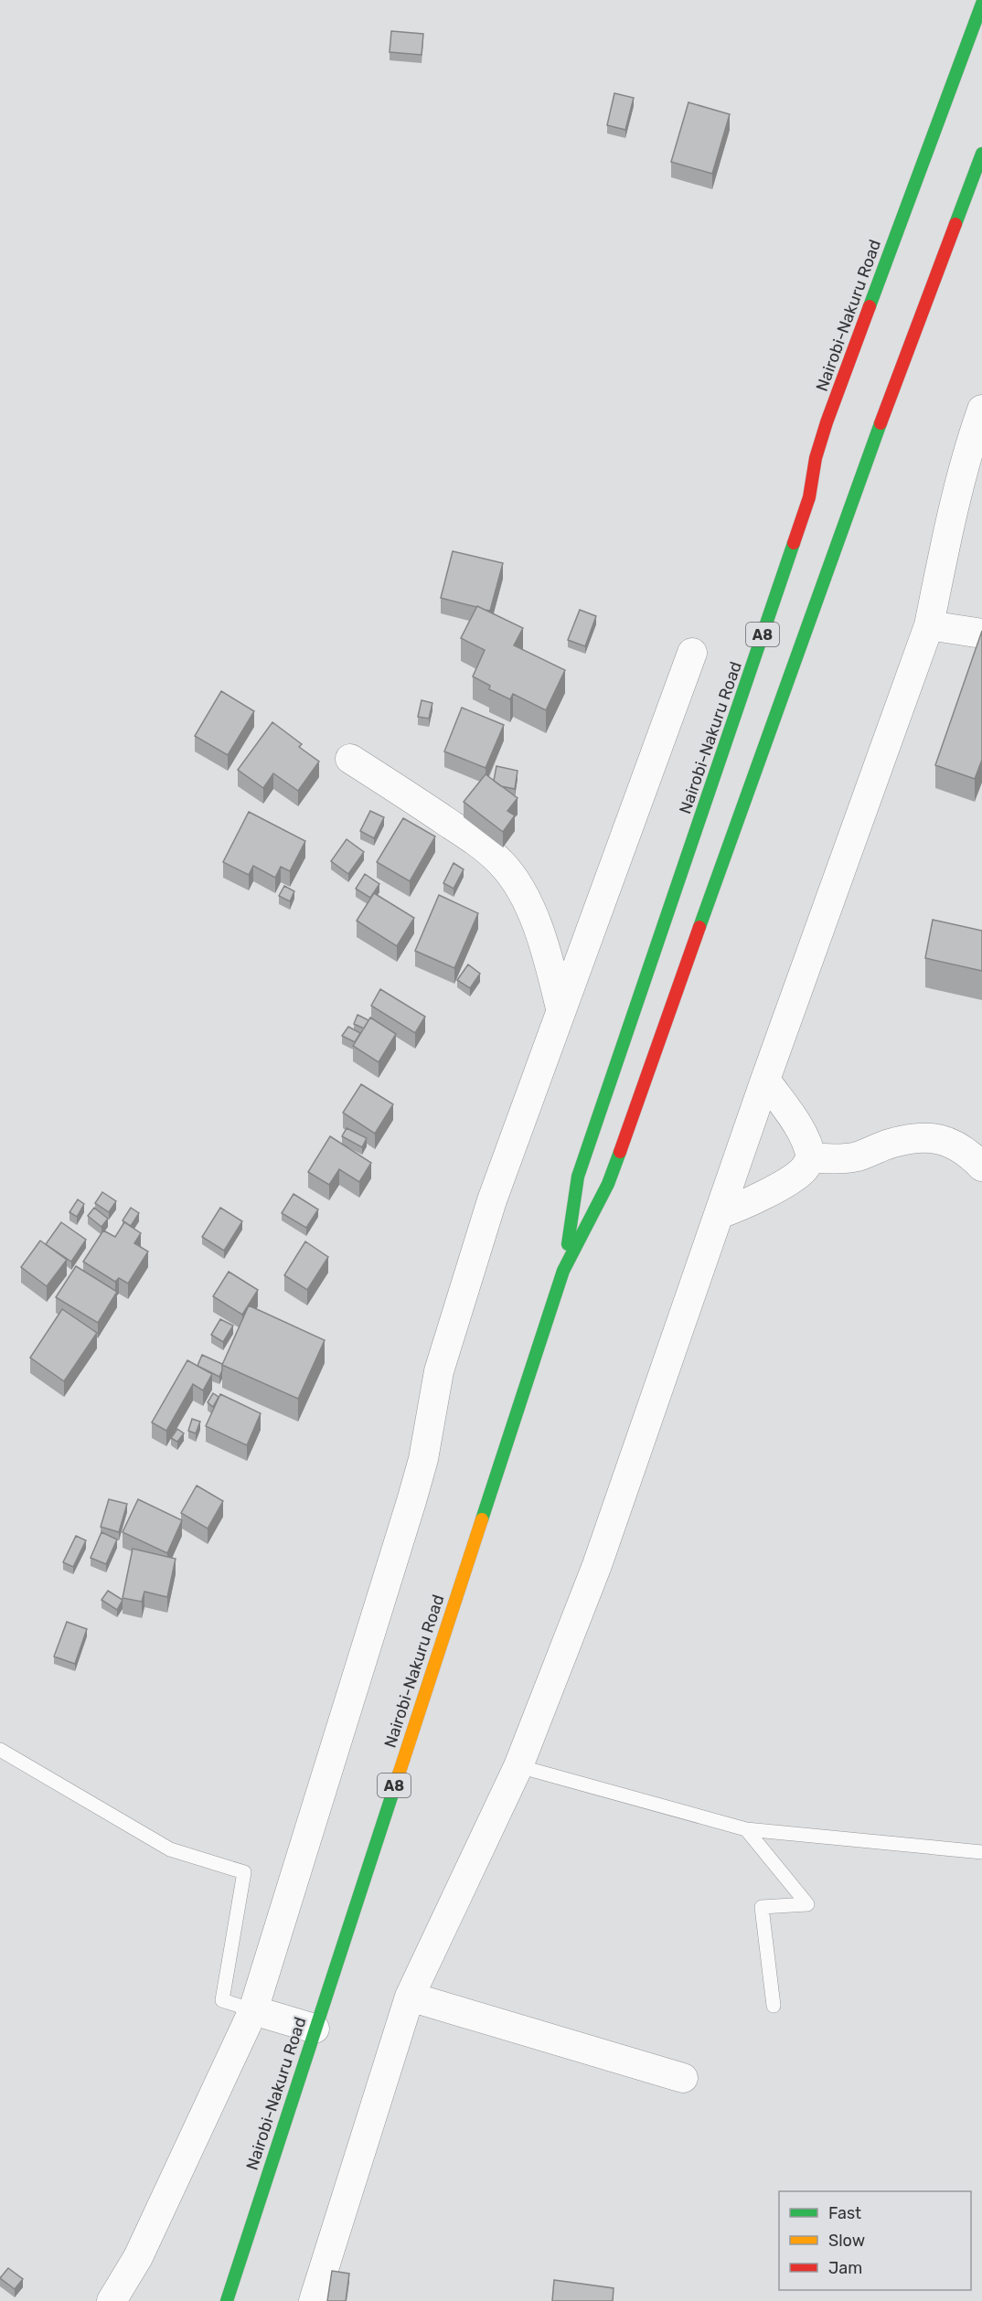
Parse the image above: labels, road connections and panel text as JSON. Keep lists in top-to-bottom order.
{
  "streets": {
    "highway": ["Nairobi-Nakuru Road", "A8"]
  },
  "legend": ["Fast", "Slow", "Jam"]
}
